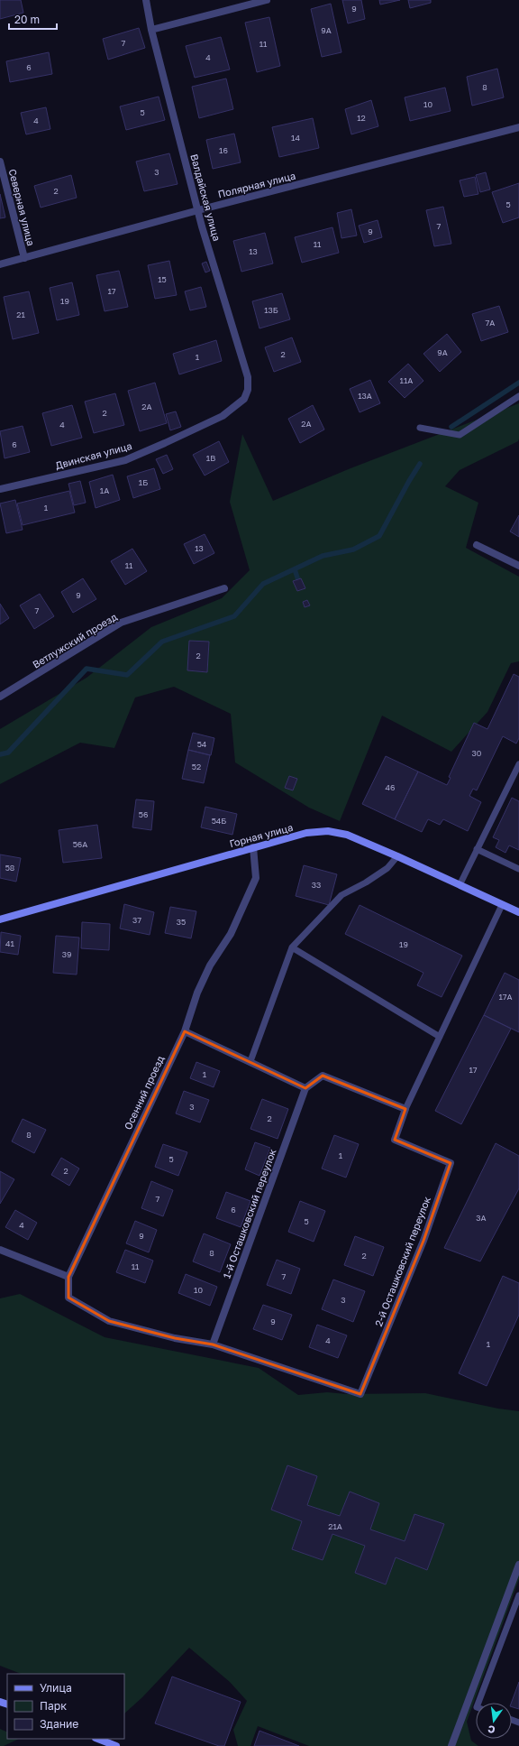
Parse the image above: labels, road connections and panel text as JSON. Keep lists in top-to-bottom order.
{
  "streets": {
    "main road": ["Горная улица"],
    "street": [
      "Полярная улица",
      "Валдайская улица",
      "Северная улица",
      "Двинская улица",
      "Ветлужский проезд",
      "Осенний проезд",
      "1-й Осташковский переулок",
      "2-й Осташковский переулок"
    ]
  },
  "crossings": [
    ["Полярная улица", "Валдайская улица"],
    ["Полярная улица", "Северная улица"],
    ["Валдайская улица", "Двинская улица"],
    ["Горная улица", "Осенний проезд"],
    ["1-й Осташковский переулок", "2-й Осташковский переулок"]
  ],
  "house_numbers": [
    "9",
    "9А",
    "7",
    "11",
    "4",
    "6",
    "8",
    "10",
    "5",
    "12",
    "4",
    "14",
    "16",
    "3",
    "2",
    "5",
    "7",
    "9",
    "11",
    "13",
    "15",
    "17",
    "19",
    "13Б",
    "21",
    "7А",
    "9А",
    "2",
    "1",
    "11А",
    "13А",
    "2А",
    "2",
    "2А",
    "4",
    "6",
    "1В",
    "1Б",
    "1А",
    "1",
    "13",
    "11",
    "9",
    "7",
    "2",
    "54",
    "30",
    "52",
    "46",
    "56",
    "54Б",
    "56А",
    "58",
    "33",
    "37",
    "35",
    "41",
    "19",
    "39",
    "17А",
    "17",
    "1",
    "3",
    "2",
    "8",
    "1",
    "5",
    "2",
    "7",
    "6",
    "3А",
    "5",
    "4",
    "9",
    "8",
    "2",
    "11",
    "7",
    "10",
    "3",
    "9",
    "4",
    "1",
    "21А"
  ],
  "legend": ["Улица", "Парк", "Здание"],
  "scale_bar": "20 m",
  "north": "bottom"
}
